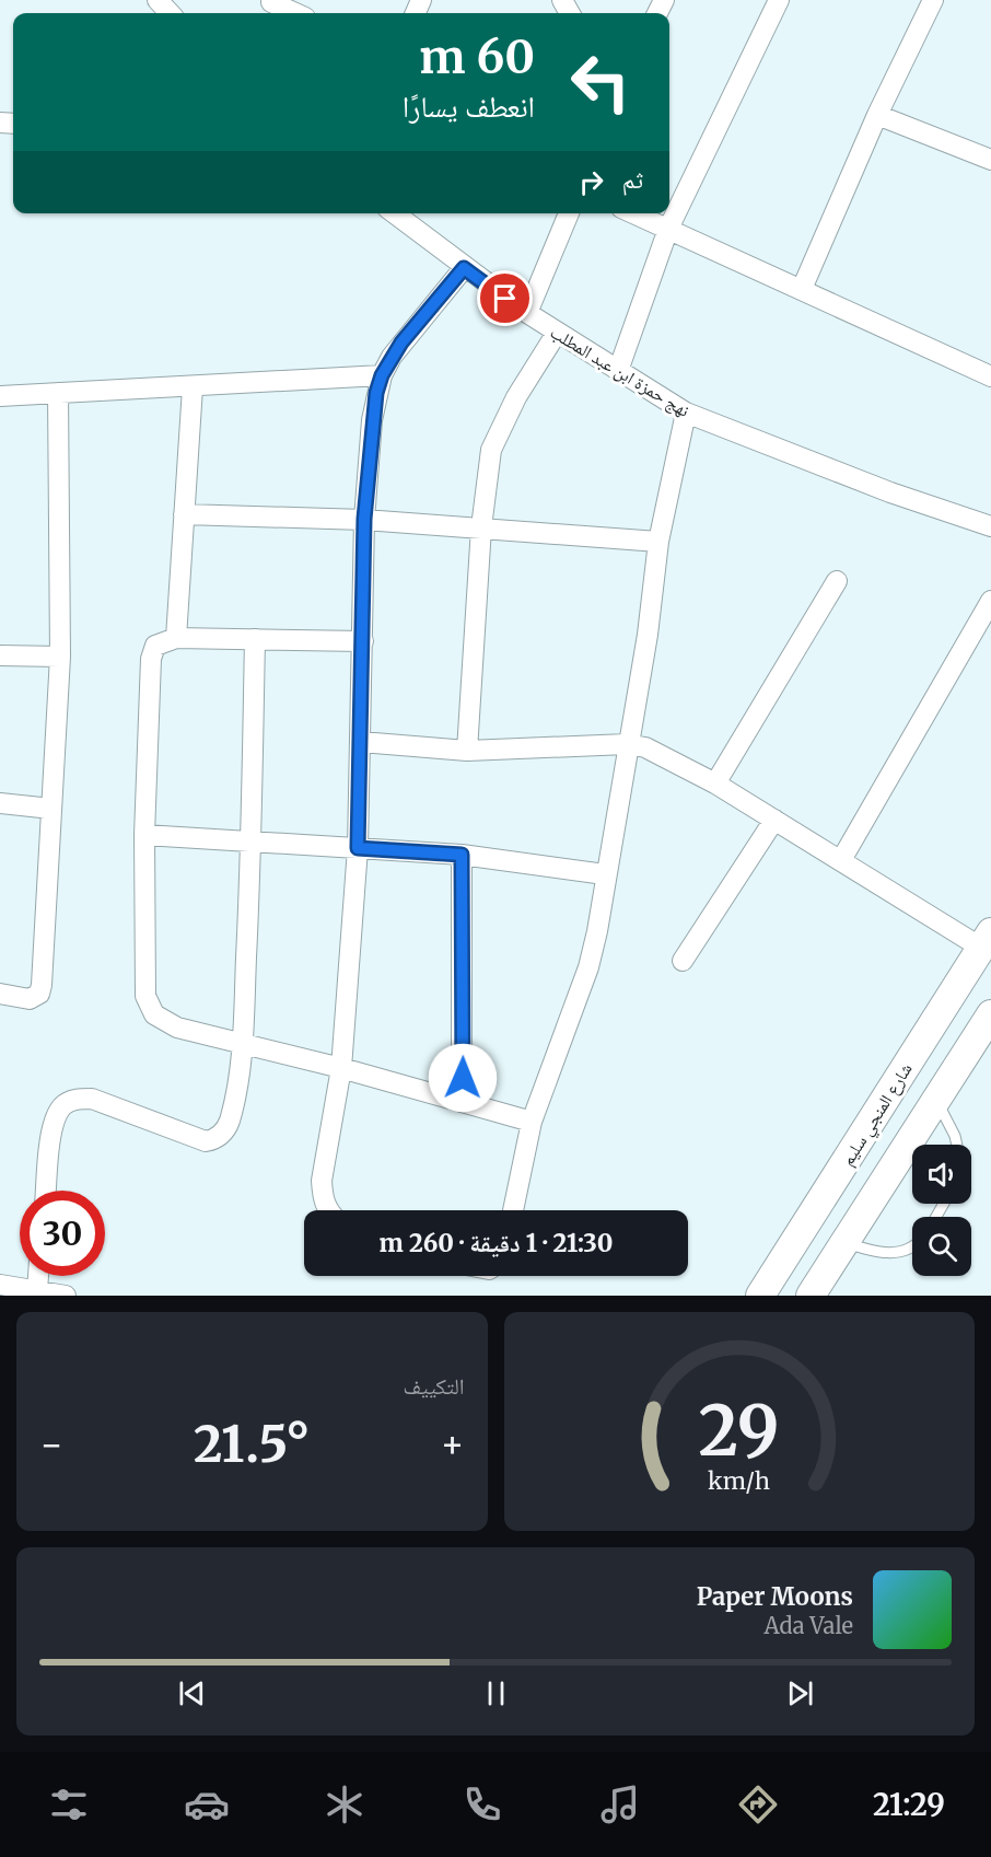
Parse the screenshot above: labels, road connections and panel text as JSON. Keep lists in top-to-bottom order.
{
  "streets": {
    "main road": ["شارع المنجي سليم"],
    "street": ["نهج حمزة ابن عبد المطلب"]
  },
  "page": {
    "turn": ["60 m", "انعطف يسارًا"],
    "then": "ثم",
    "limit": "30",
    "trip": "21:30 · 1 دقيقة · 260 m",
    "tile": "التكييف",
    "heat": ["−", "21.5°", "+"],
    "song": ["Paper Moons", "Ada Vale"],
    "tabs": "21:29",
    "gauge": ["29", "km/h"]
  }
}
